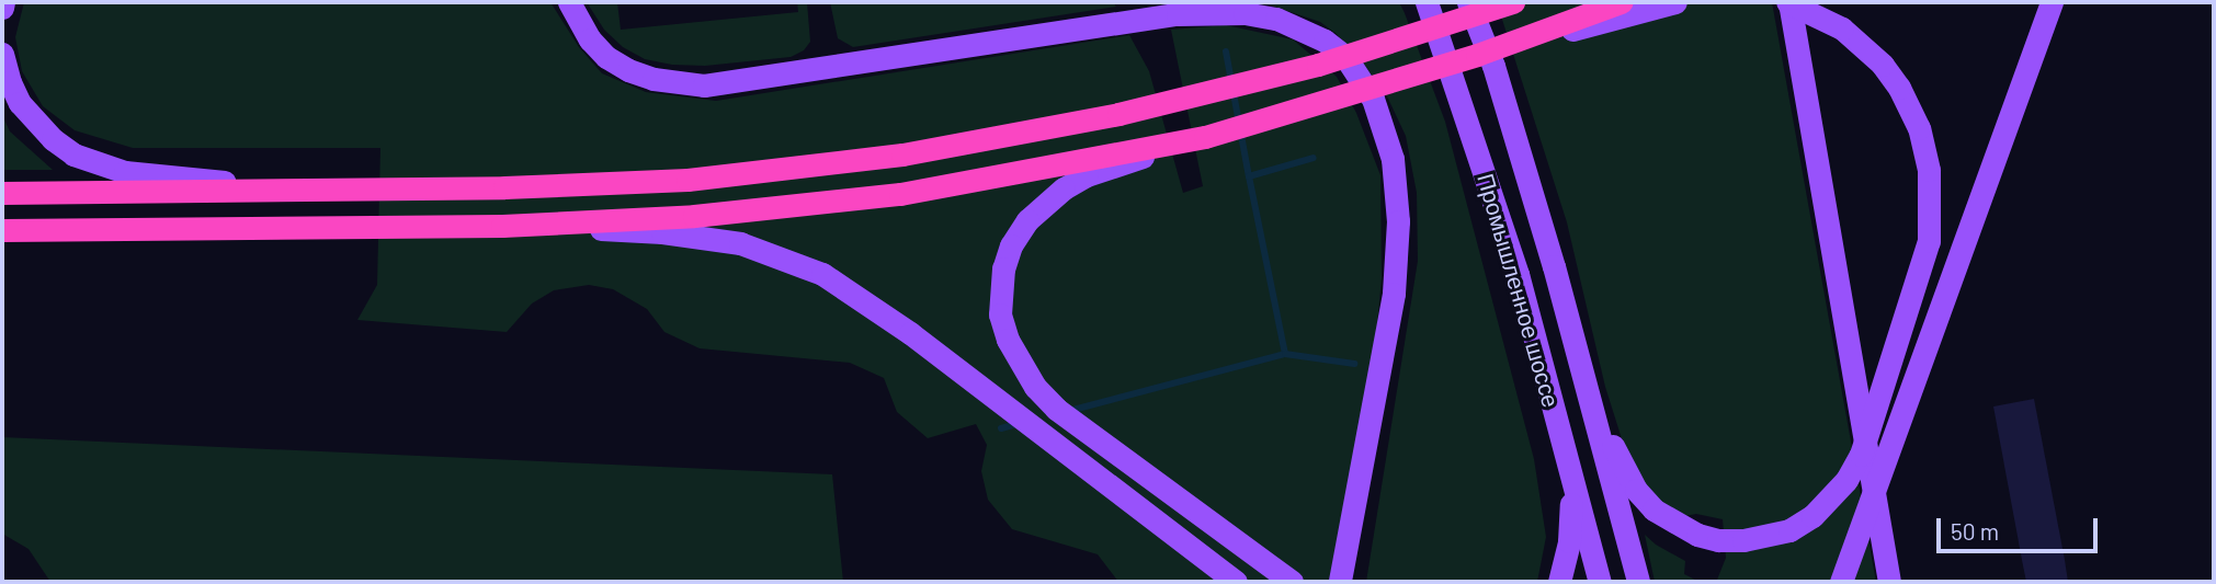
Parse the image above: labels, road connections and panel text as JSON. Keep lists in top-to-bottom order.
{
  "streets": {
    "main road": ["Промышленное шоссе"]
  },
  "scale_bar": "50 m"
}
